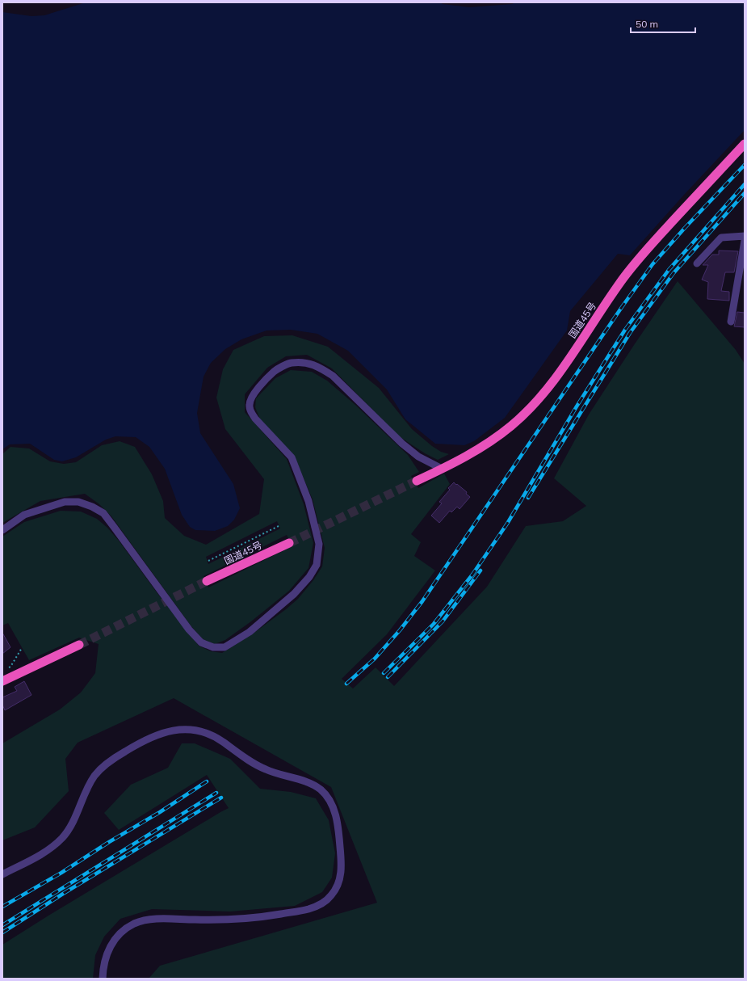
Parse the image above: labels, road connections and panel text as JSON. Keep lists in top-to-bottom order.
{
  "streets": {
    "highway": ["国道45号"]
  },
  "scale_bar": "50 m"
}
